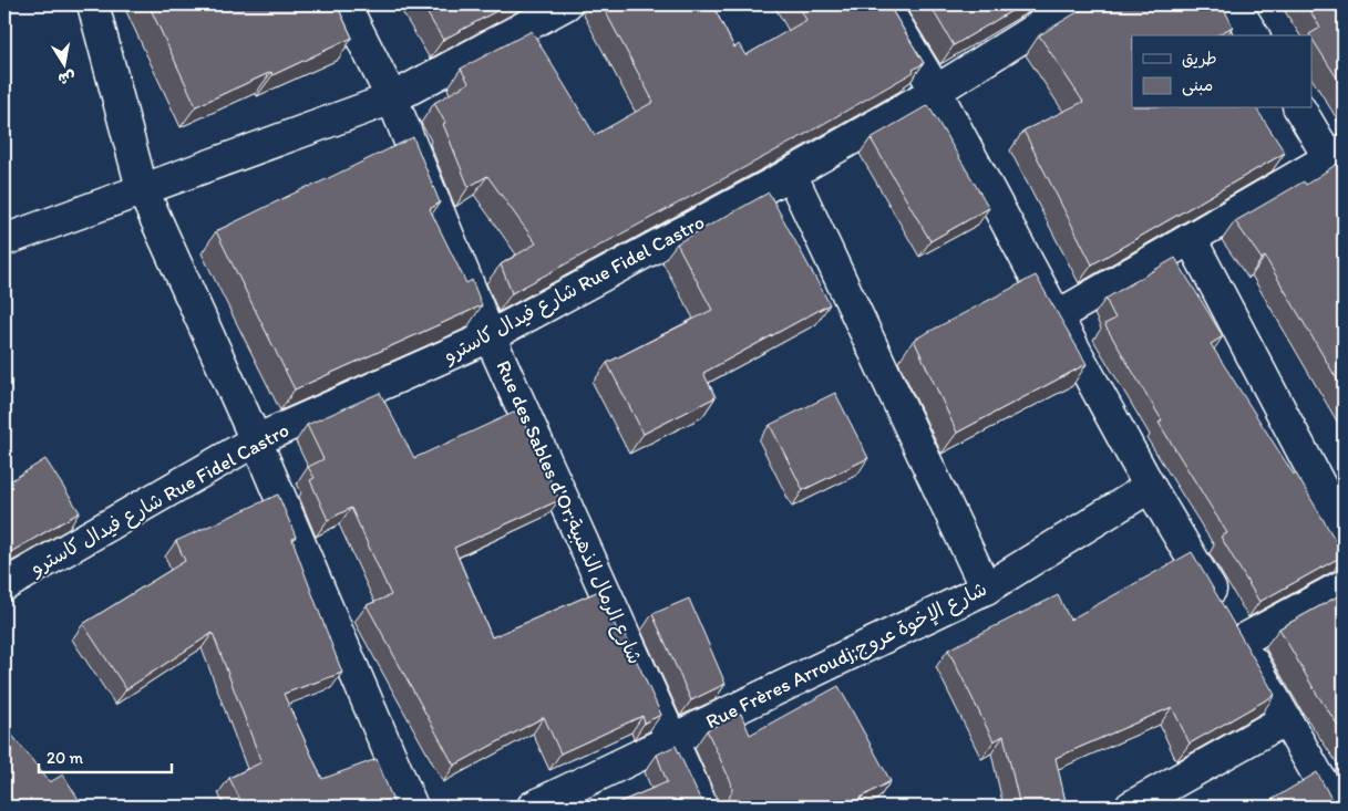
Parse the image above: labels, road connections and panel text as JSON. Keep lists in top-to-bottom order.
{
  "streets": {
    "street": ["شارع فيدال كاسترو Rue Fidel Castro", "Rue des Sables d'Or;شارع الرمال الذهبية", "Rue Frères Arroudj;شارع الإخوة عروج"]
  },
  "crossings": [
    ["شارع فيدال كاسترو Rue Fidel Castro", "Rue des Sables d'Or;شارع الرمال الذهبية"],
    ["Rue des Sables d'Or;شارع الرمال الذهبية", "Rue Frères Arroudj;شارع الإخوة عروج"]
  ],
  "legend": ["طريق", "مبنى"],
  "scale_bar": "20 m",
  "north": "bottom"
}
